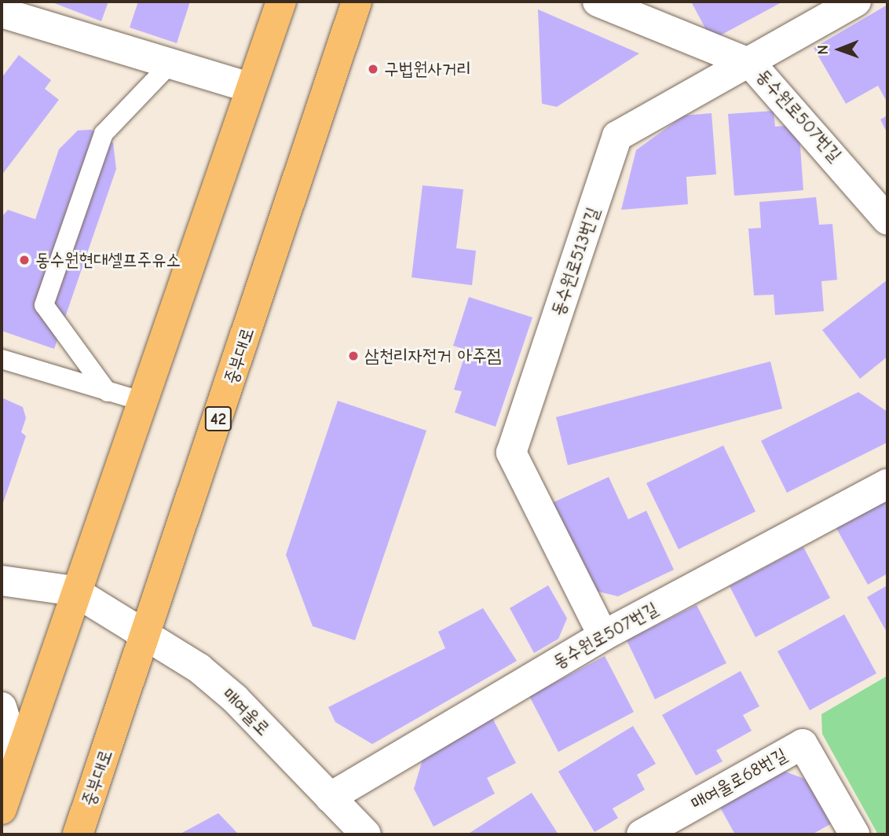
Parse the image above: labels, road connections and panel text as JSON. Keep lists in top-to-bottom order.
{
  "streets": {
    "main road": ["중부대로", "42"],
    "street": [
      "동수원로507번길",
      "동수원로513번길",
      "매여울로",
      "매여울로68번길"
    ]
  },
  "crossings": [
    ["동수원로507번길", "동수원로513번길"],
    ["동수원로507번길", "매여울로"],
    ["중부대로", "매여울로"]
  ],
  "places": ["구법원사거리", "동수원현대셀프주유소", "삼천리자전거 아주점"],
  "north": "left"
}
